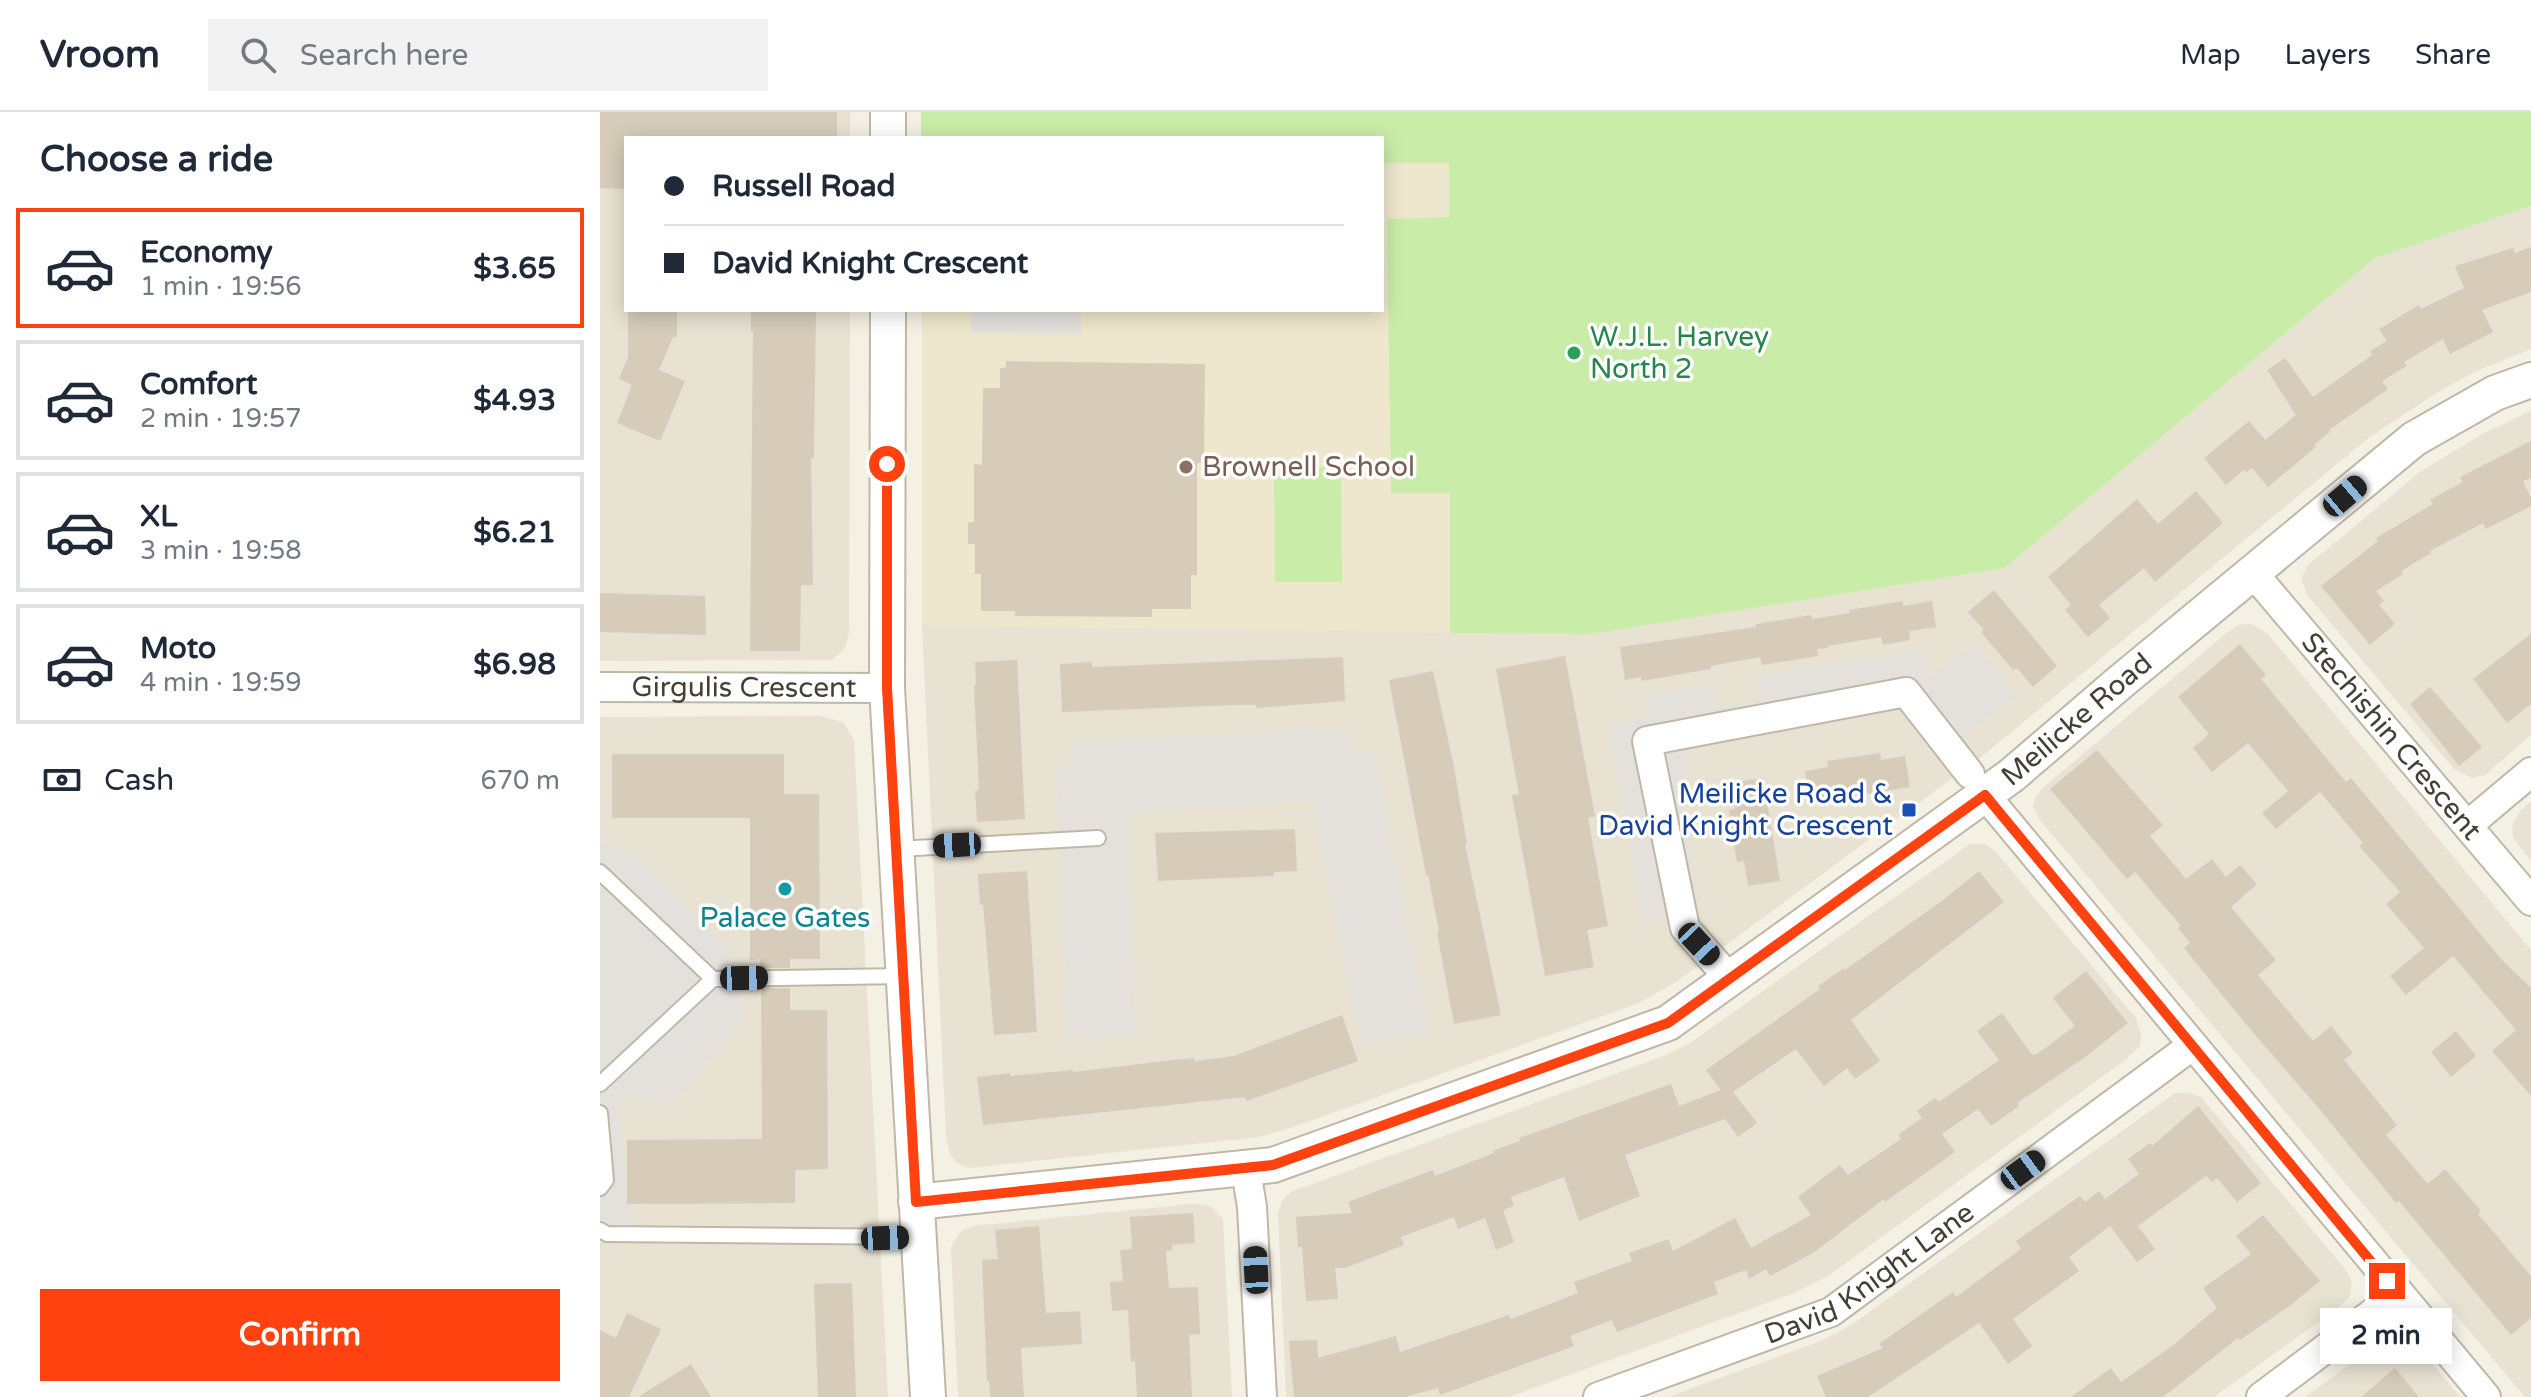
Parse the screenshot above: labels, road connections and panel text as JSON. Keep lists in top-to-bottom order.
{
  "streets": {
    "street": [
      "Girgulis Crescent",
      "Meilicke Road",
      "Stechishin Crescent",
      "David Knight Lane"
    ]
  },
  "crossings": [
    ["Meilicke Road", "Stechishin Crescent"]
  ],
  "places": {
    "other": ["W.J.L. Harvey North 2", "Brownell School", "Palace Gates"],
    "transit": ["Meilicke Road & David Knight Crescent"]
  },
  "page": {
    "header": "Vroom",
    "search": "Search here",
    "nav": ["Map", "Layers", "Share"],
    "heading": "Choose a ride",
    "banner": ["Russell Road", "David Knight Crescent"],
    "list": [
      {
        "name": "Economy",
        "note": "1 min · 19:56",
        "value": "$3.65"
      },
      {
        "name": "Comfort",
        "note": "2 min · 19:57",
        "value": "$4.93"
      },
      {
        "name": "XL",
        "note": "3 min · 19:58",
        "value": "$6.21"
      },
      {
        "name": "Moto",
        "note": "4 min · 19:59",
        "value": "$6.98"
      }
    ],
    "pay": ["Cash", "670 m"],
    "buttons": "Confirm",
    "bubble": "2 min"
  }
}
